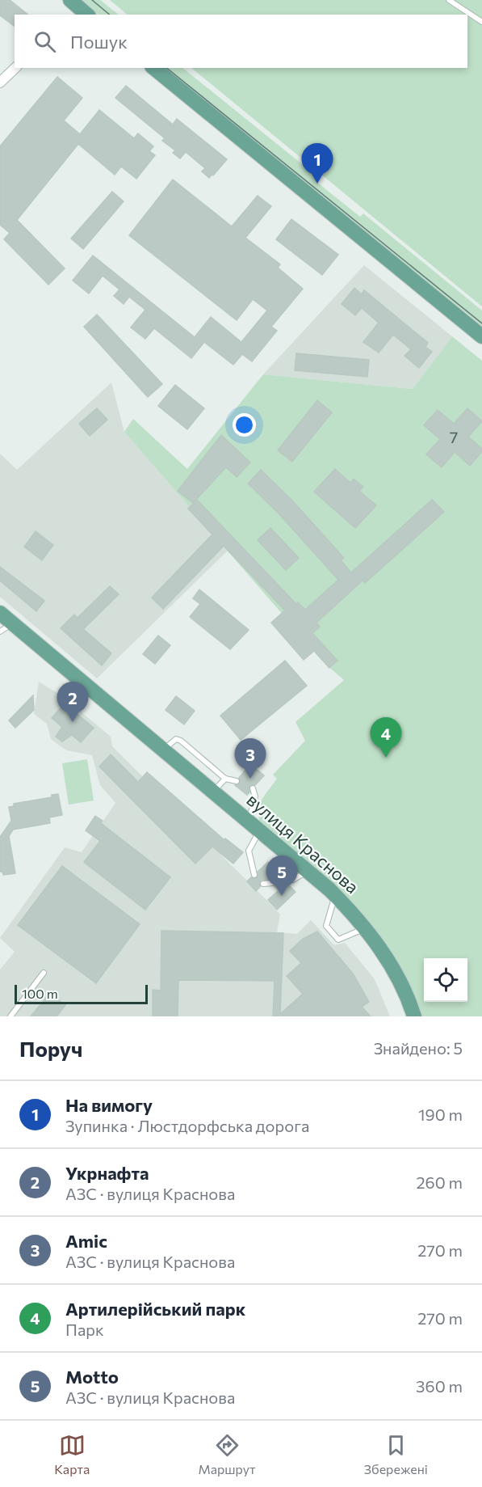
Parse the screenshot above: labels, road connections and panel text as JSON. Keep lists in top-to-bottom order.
{
  "streets": {
    "main road": ["вулиця Краснова"]
  },
  "house_numbers": ["7"],
  "scale_bar": "100 m",
  "page": {
    "search": "Пошук",
    "pins": [
      "1",
      "2",
      "4",
      "3",
      "5"
    ],
    "scale": "100 m",
    "heading": ["Поруч", "Знайдено: 5"],
    "list": [
      {
        "mark": "1",
        "name": "На вимогу",
        "note": "Зупинка · Люстдорфська дорога",
        "value": "190 m"
      },
      {
        "mark": "2",
        "name": "Укрнафта",
        "note": "АЗС · вулиця Краснова",
        "value": "260 m"
      },
      {
        "mark": "3",
        "name": "Amic",
        "note": "АЗС · вулиця Краснова",
        "value": "270 m"
      },
      {
        "mark": "4",
        "name": "Артилерійський парк",
        "note": "Парк",
        "value": "270 m"
      },
      {
        "mark": "5",
        "name": "Motto",
        "note": "АЗС · вулиця Краснова",
        "value": "360 m"
      }
    ],
    "nav": ["Карта", "Маршрут", "Збережені"]
  }
}
